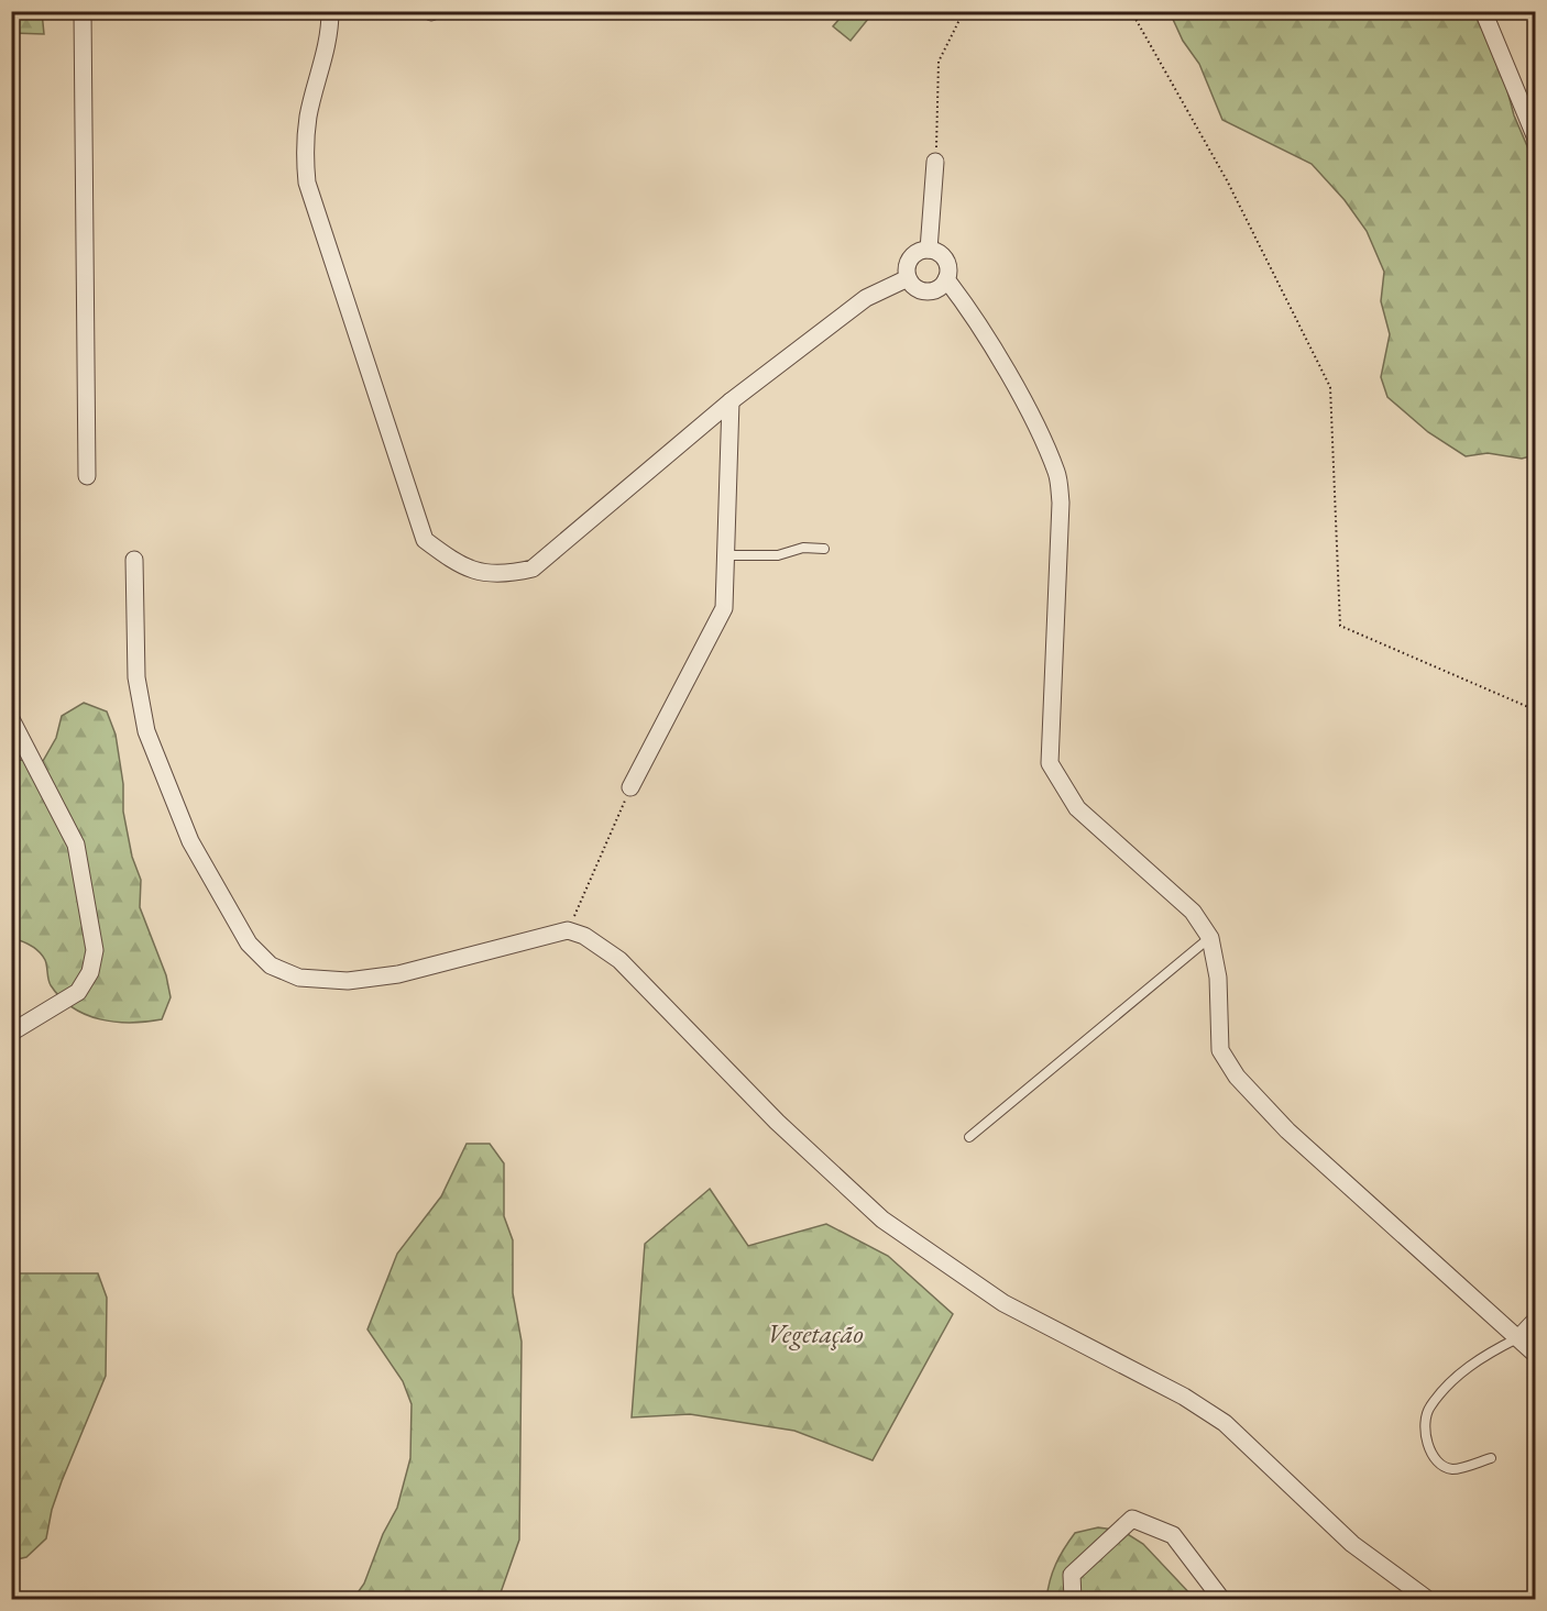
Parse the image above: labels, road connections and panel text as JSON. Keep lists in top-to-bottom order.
{
  "parks": ["Vegetação"]
}
